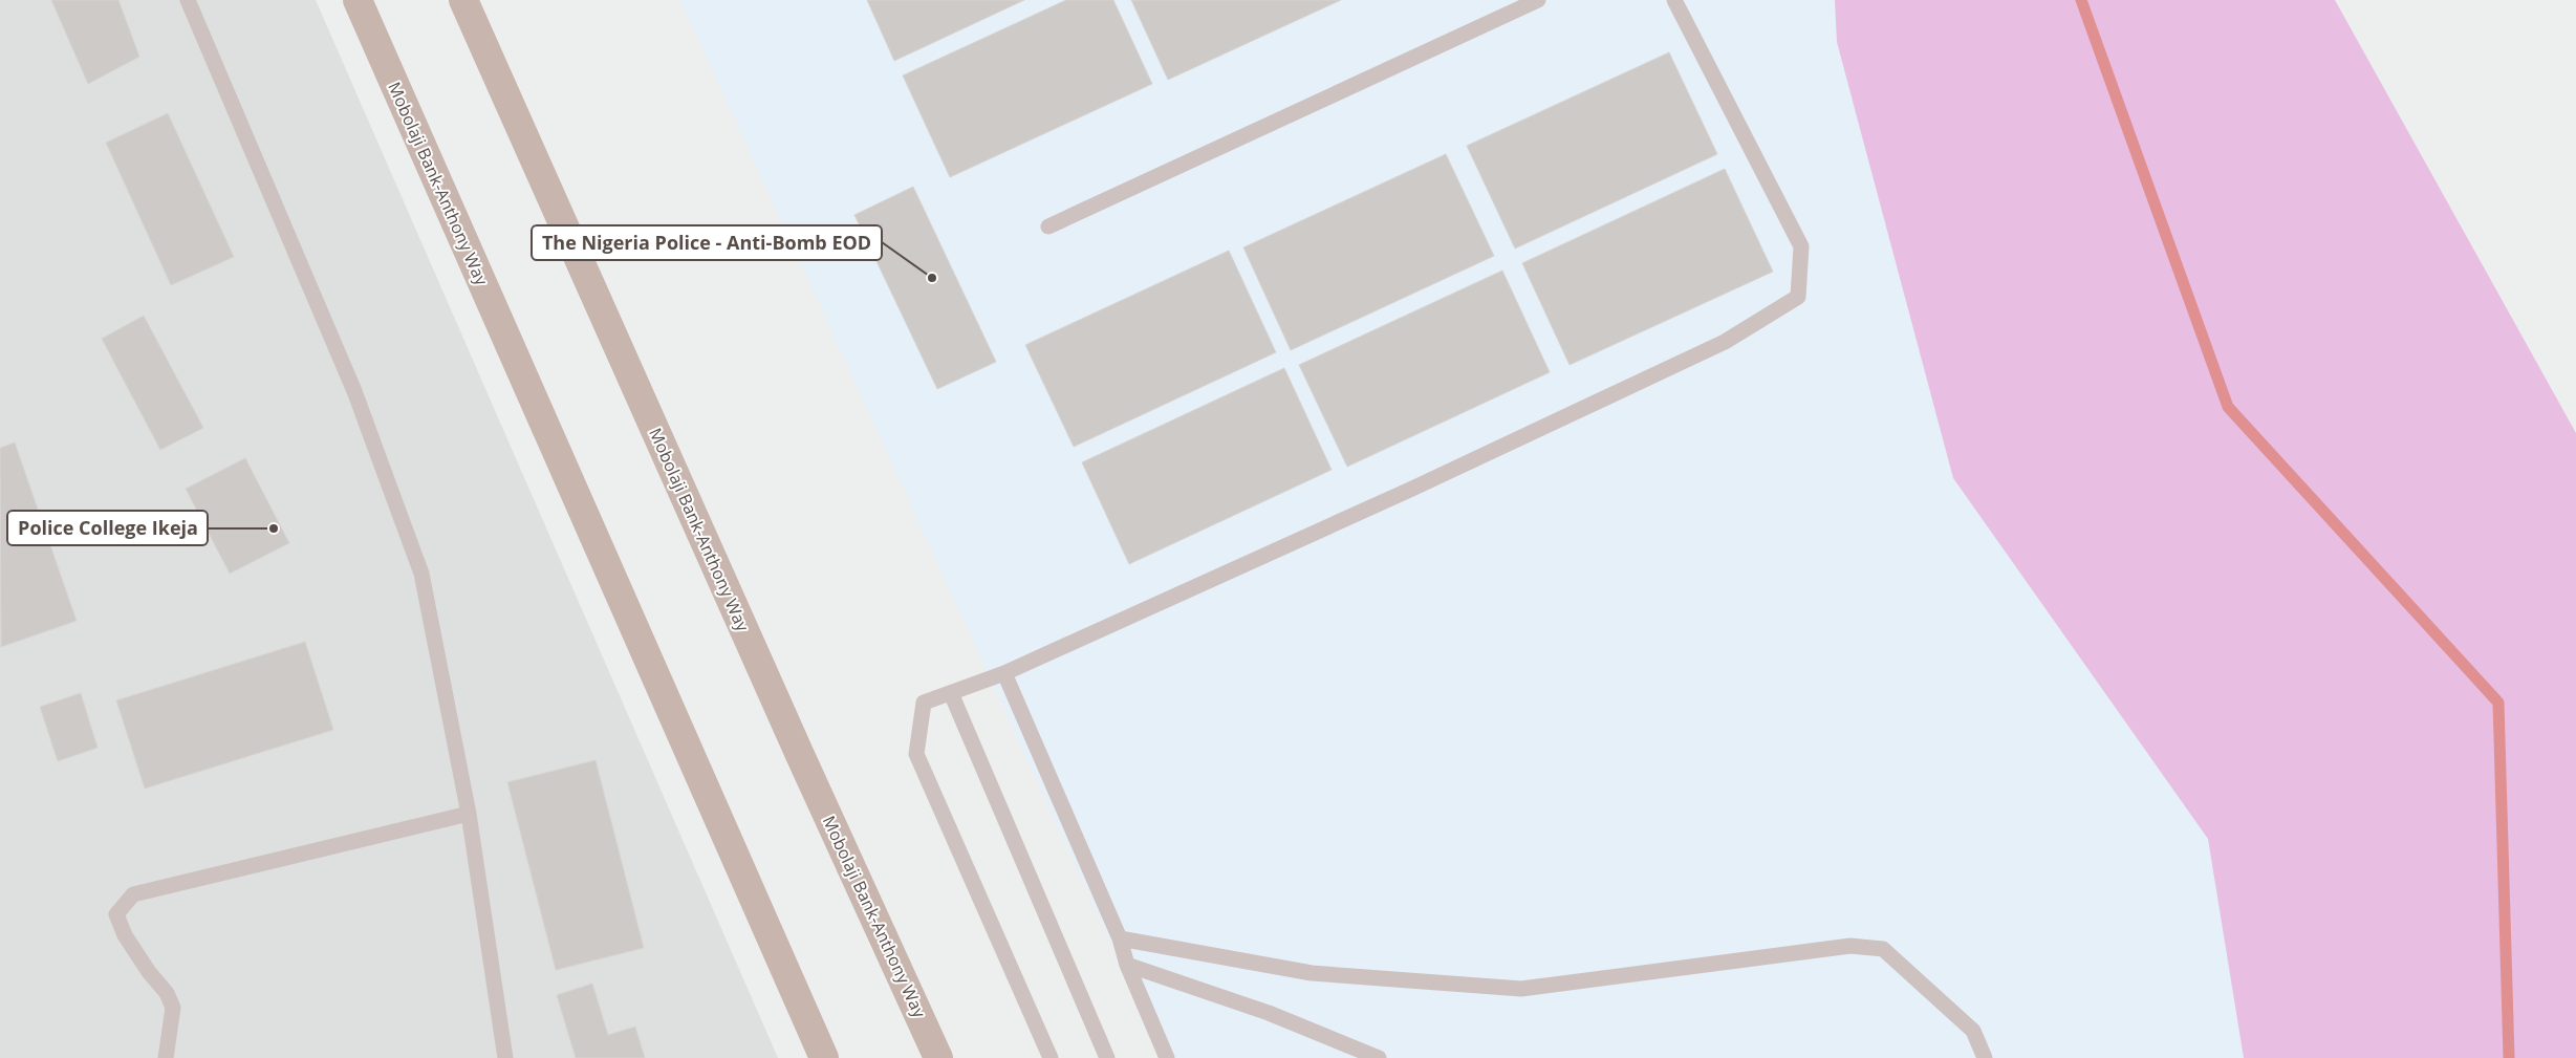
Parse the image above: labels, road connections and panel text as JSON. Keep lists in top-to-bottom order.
{
  "streets": {
    "main road": ["Mobolaji Bank-Anthony Way"]
  },
  "places": ["The Nigeria Police - Anti-Bomb EOD", "Police College Ikeja"]
}
